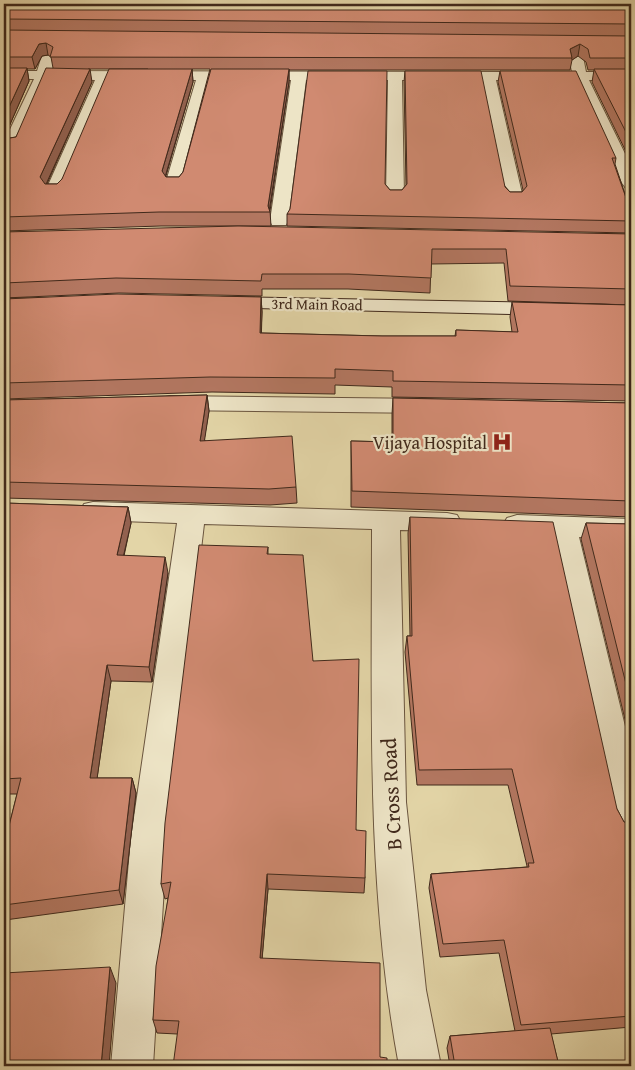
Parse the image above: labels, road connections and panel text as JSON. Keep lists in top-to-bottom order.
{
  "streets": {
    "street": ["3rd Main Road", "B Cross Road"]
  },
  "places": {
    "hospital": ["Vijaya Hospital"]
  }
}
